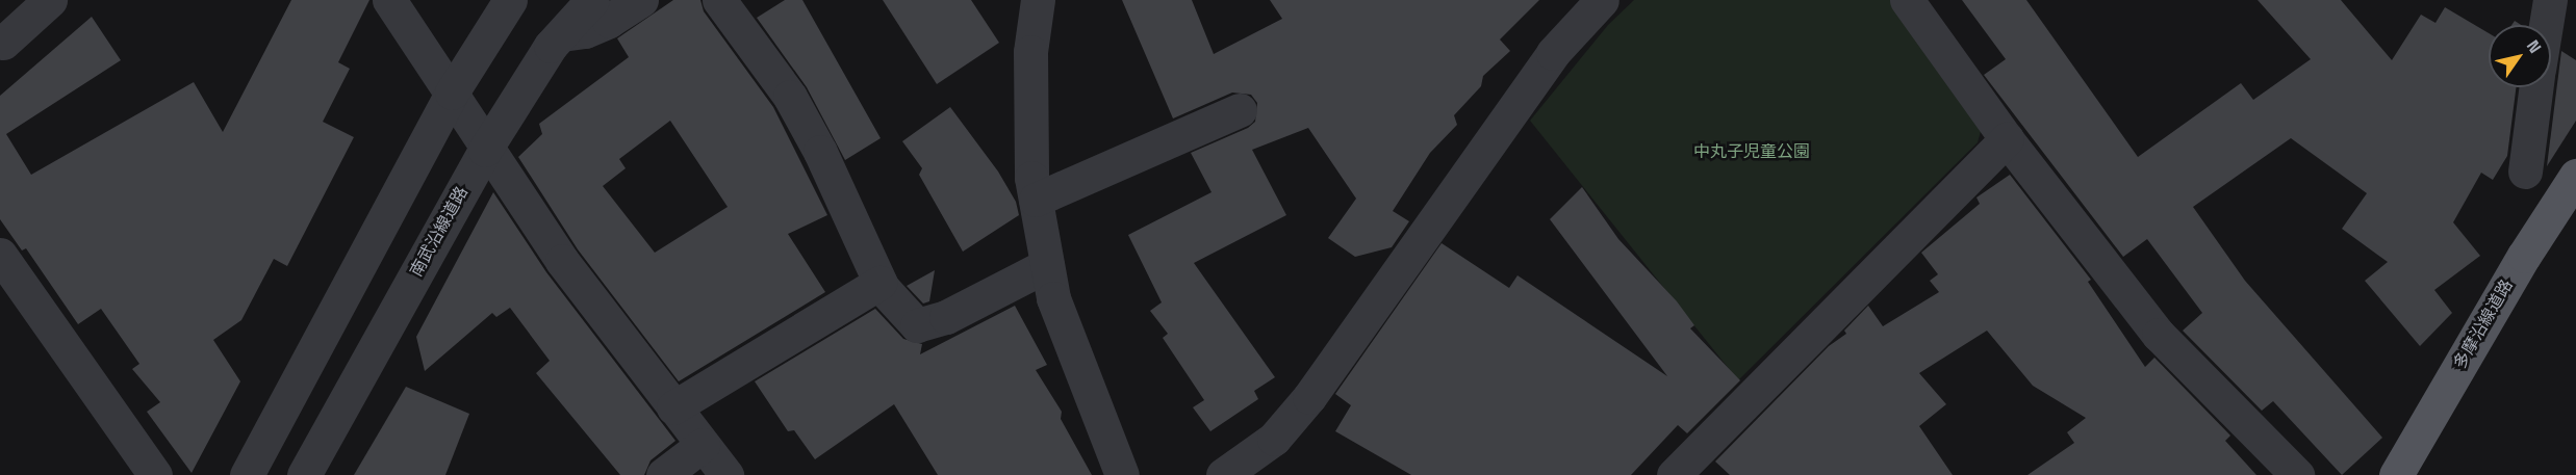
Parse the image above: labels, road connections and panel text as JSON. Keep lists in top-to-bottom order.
{
  "streets": {
    "main road": ["多摩沿線道路"],
    "street": ["南武沿線道路"]
  },
  "parks": ["中丸子児童公園"],
  "north": "top right"
}
